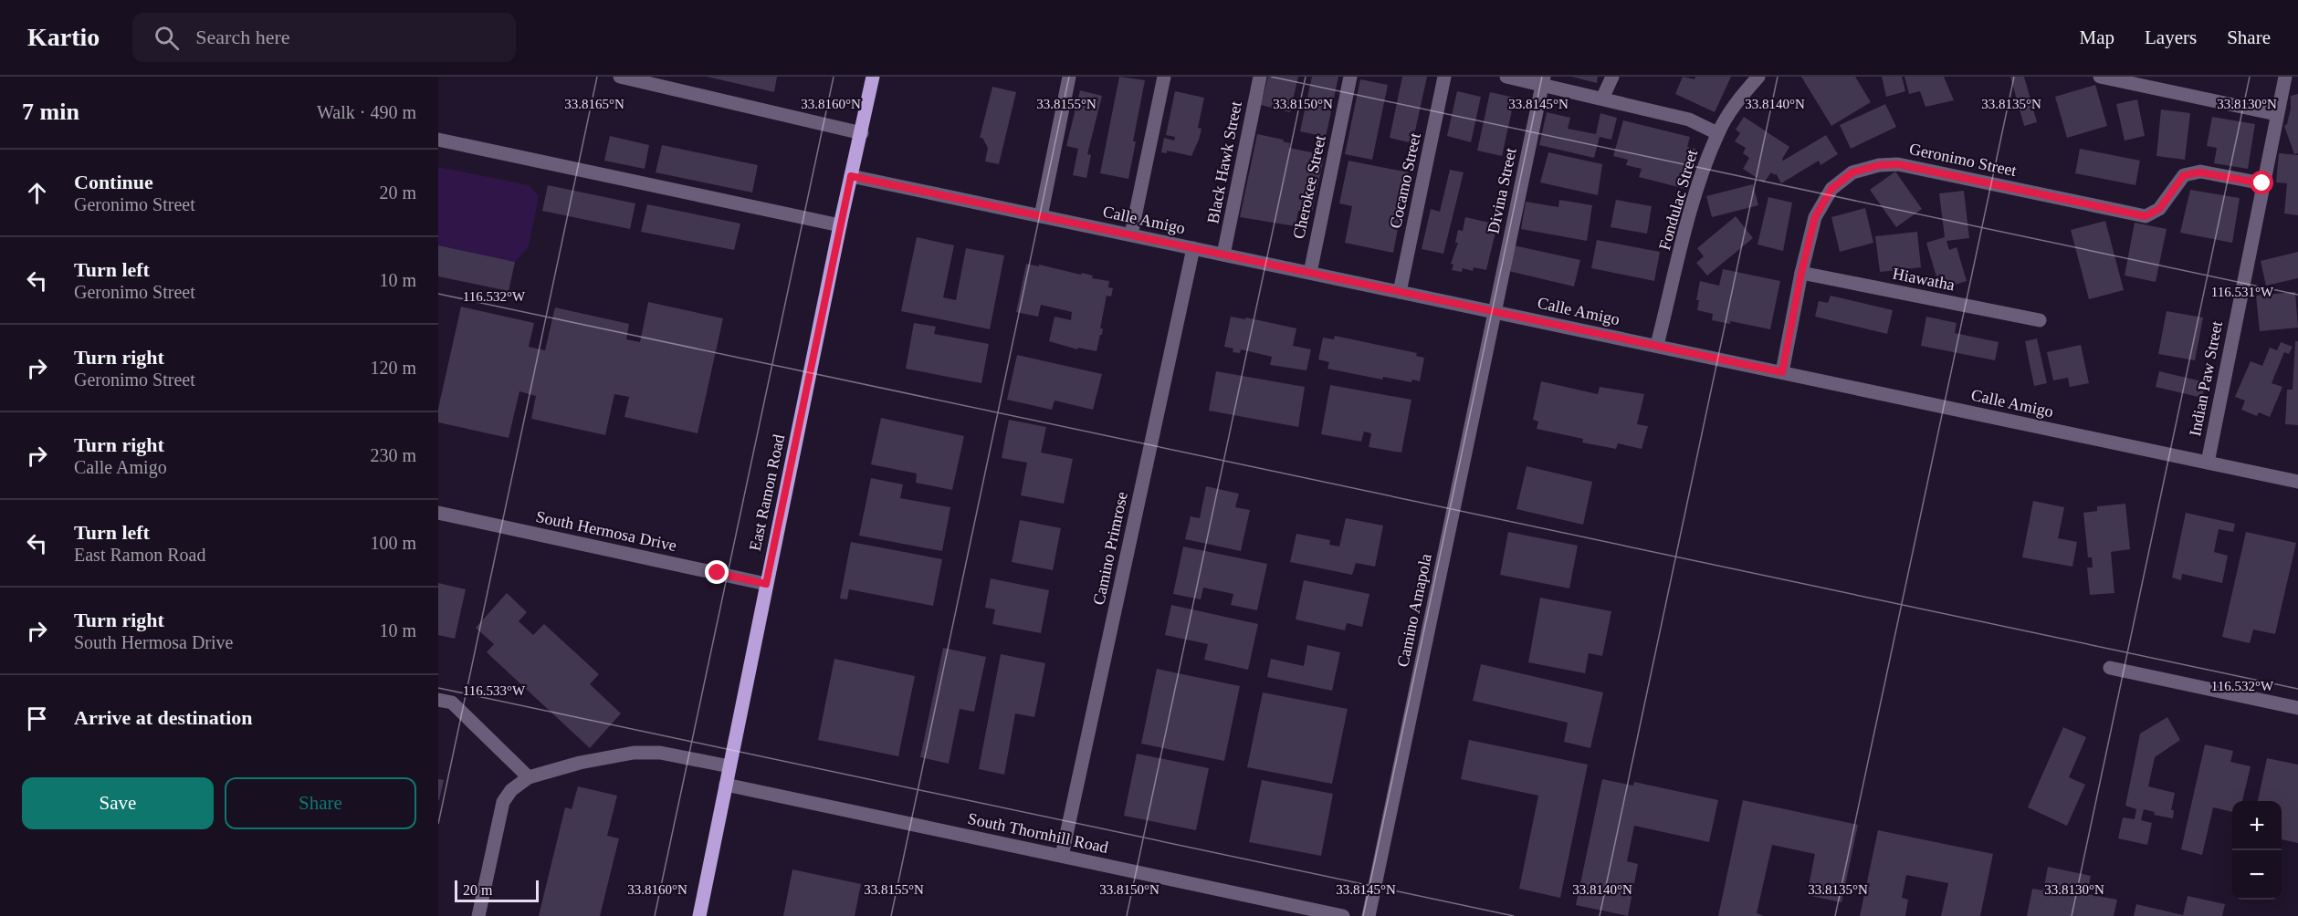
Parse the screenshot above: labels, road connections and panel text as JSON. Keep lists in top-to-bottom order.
{
  "streets": {
    "main road": ["East Ramon Road"],
    "street": [
      "Geronimo Street",
      "Black Hawk Street",
      "Cocamo Street",
      "Cherokee Street",
      "Divina Street",
      "Fondulac Street",
      "Calle Amigo",
      "Hiawatha",
      "Indian Paw Street",
      "South Hermosa Drive",
      "Camino Primrose",
      "Camino Amapola",
      "South Thornhill Road"
    ]
  },
  "crossings": [
    ["Geronimo Street", "Calle Amigo"],
    ["Geronimo Street", "Hiawatha"],
    ["Geronimo Street", "Indian Paw Street"],
    ["Black Hawk Street", "Calle Amigo"],
    ["Cocamo Street", "Calle Amigo"],
    ["Cherokee Street", "Calle Amigo"],
    ["Divina Street", "Calle Amigo"],
    ["Divina Street", "Camino Amapola"],
    ["Fondulac Street", "Calle Amigo"],
    ["Calle Amigo", "Indian Paw Street"],
    ["Calle Amigo", "East Ramon Road"],
    ["Calle Amigo", "Camino Primrose"],
    ["Calle Amigo", "Camino Amapola"],
    ["East Ramon Road", "South Hermosa Drive"],
    ["East Ramon Road", "South Thornhill Road"],
    ["Camino Primrose", "South Thornhill Road"]
  ],
  "scale_bar": "20 m",
  "page": {
    "header": "Kartio",
    "search": "Search here",
    "nav": ["Map", "Layers", "Share"],
    "heading": ["7 min", "Walk · 490 m"],
    "list": [
      ["Continue", "Geronimo Street", "20 m"],
      ["Turn left", "Geronimo Street", "10 m"],
      ["Turn right", "Geronimo Street", "120 m"],
      ["Turn right", "Calle Amigo", "230 m"],
      ["Turn left", "East Ramon Road", "100 m"],
      ["Turn right", "South Hermosa Drive", "10 m"],
      "Arrive at destination"
    ],
    "buttons": ["Save", "Share"],
    "map_buttons": ["+", "−"],
    "scale": "20 m"
  },
  "coordinates": [
    "33.8165°N",
    "33.8160°N",
    "33.8155°N",
    "33.8150°N",
    "33.8145°N",
    "33.8140°N",
    "33.8135°N",
    "33.8130°N",
    "116.531°W",
    "116.532°W",
    "116.533°W"
  ]
}
